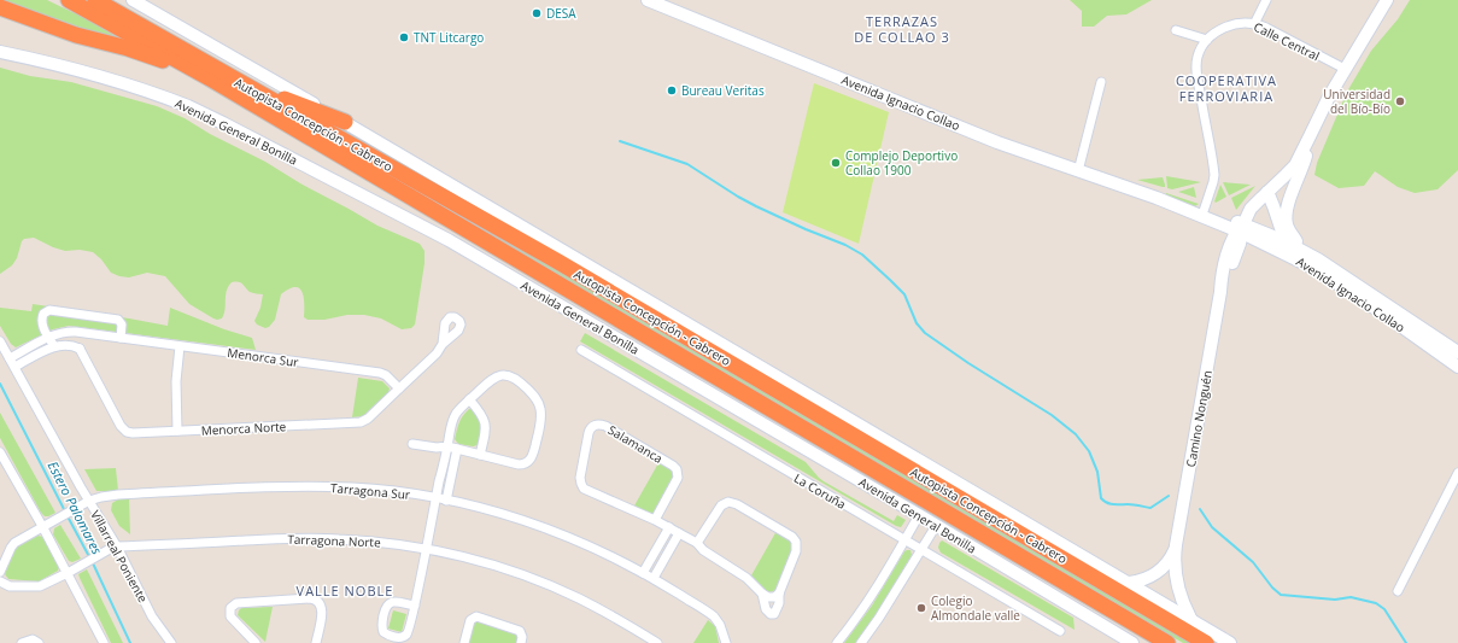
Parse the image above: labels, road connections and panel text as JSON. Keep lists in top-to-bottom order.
{
  "streets": {
    "highway": ["Autopista Concepción - Cabrero"],
    "main road": ["Avenida Ignacio Collao", "Avenida General Bonilla", "Camino Nonguén"],
    "street": [
      "Calle Central",
      "Menorca Sur",
      "Menorca Norte",
      "Salamanca",
      "Tarragona Sur",
      "La Coruña",
      "Tarragona Norte",
      "Villarreal Poniente"
    ]
  },
  "crossings": [
    ["Calle Central", "Camino Nonguén"],
    ["Avenida Ignacio Collao", "Camino Nonguén"],
    ["Menorca Sur", "Menorca Norte"],
    ["Menorca Sur", "Villarreal Poniente"],
    ["Tarragona Sur", "Villarreal Poniente"],
    ["Tarragona Norte", "Villarreal Poniente"]
  ],
  "districts": ["TERRAZAS DE COLLAO 3", "COOPERATIVA FERROVIARIA", "VALLE NOBLE"],
  "water": ["Estero Palomares"],
  "places": [
    "DESA",
    "TNT Litcargo",
    "Bureau Veritas",
    "Universidad del Bío-Bío",
    "Complejo Deportivo Collao 1900",
    "Colegio Almondale valle"
  ]
}
